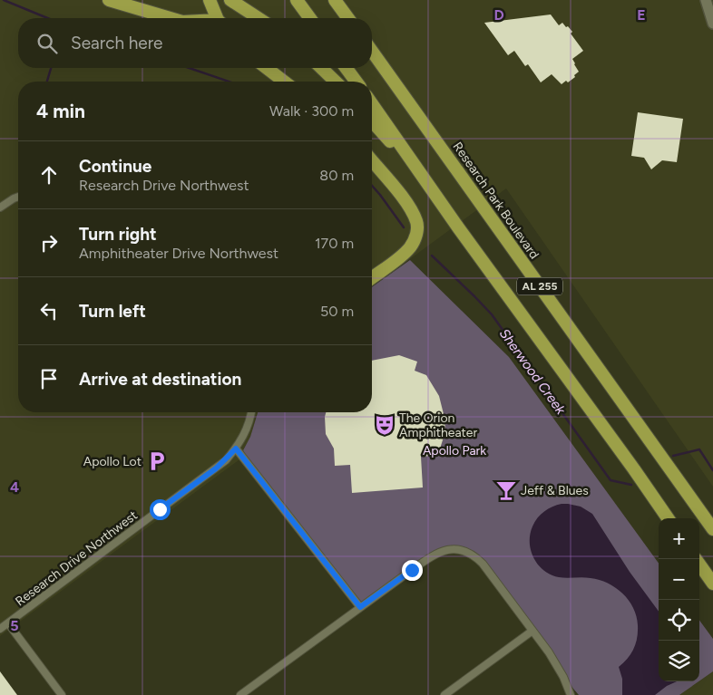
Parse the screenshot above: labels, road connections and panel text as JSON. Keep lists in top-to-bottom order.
{
  "streets": {
    "highway": ["Research Park Boulevard", "AL 255"],
    "street": ["Research Drive Northwest"]
  },
  "water": ["Sherwood Creek"],
  "parks": ["Apollo Park"],
  "places": {
    "theatre": ["The Orion Amphitheater"],
    "parking": ["Apollo Lot"],
    "bar": ["Jeff & Blues"]
  },
  "page": {
    "search": "Search here",
    "heading": ["4 min", "Walk · 300 m"],
    "list": [
      ["Continue", "Research Drive Northwest", "80 m"],
      ["Turn right", "Amphitheater Drive Northwest", "170 m"],
      ["Turn left", "50 m"],
      "Arrive at destination"
    ],
    "map_buttons": ["+", "−"]
  },
  "grid": {
    "columns": ["D", "E"],
    "rows": ["4", "5"]
  }
}
